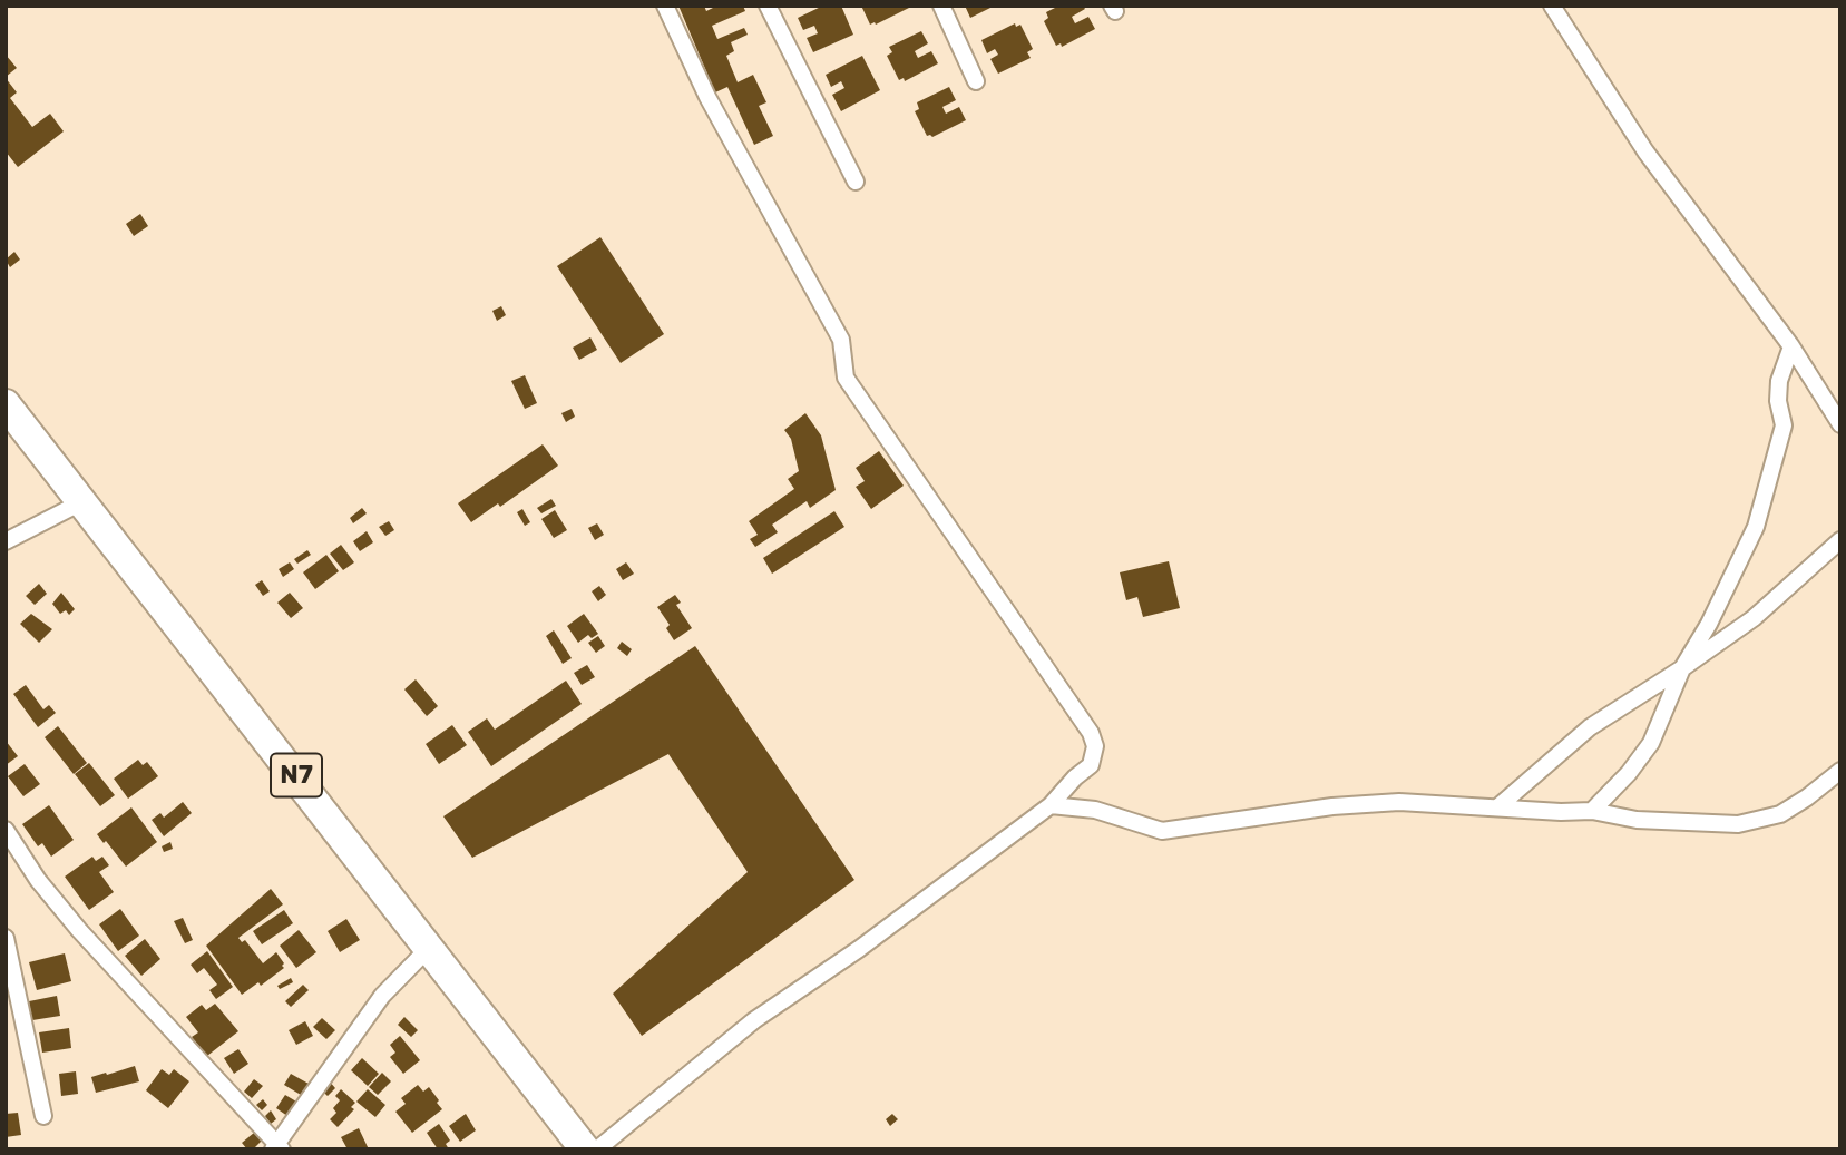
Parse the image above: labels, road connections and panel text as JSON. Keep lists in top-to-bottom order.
{
  "streets": {
    "highway": ["N7"]
  }
}
